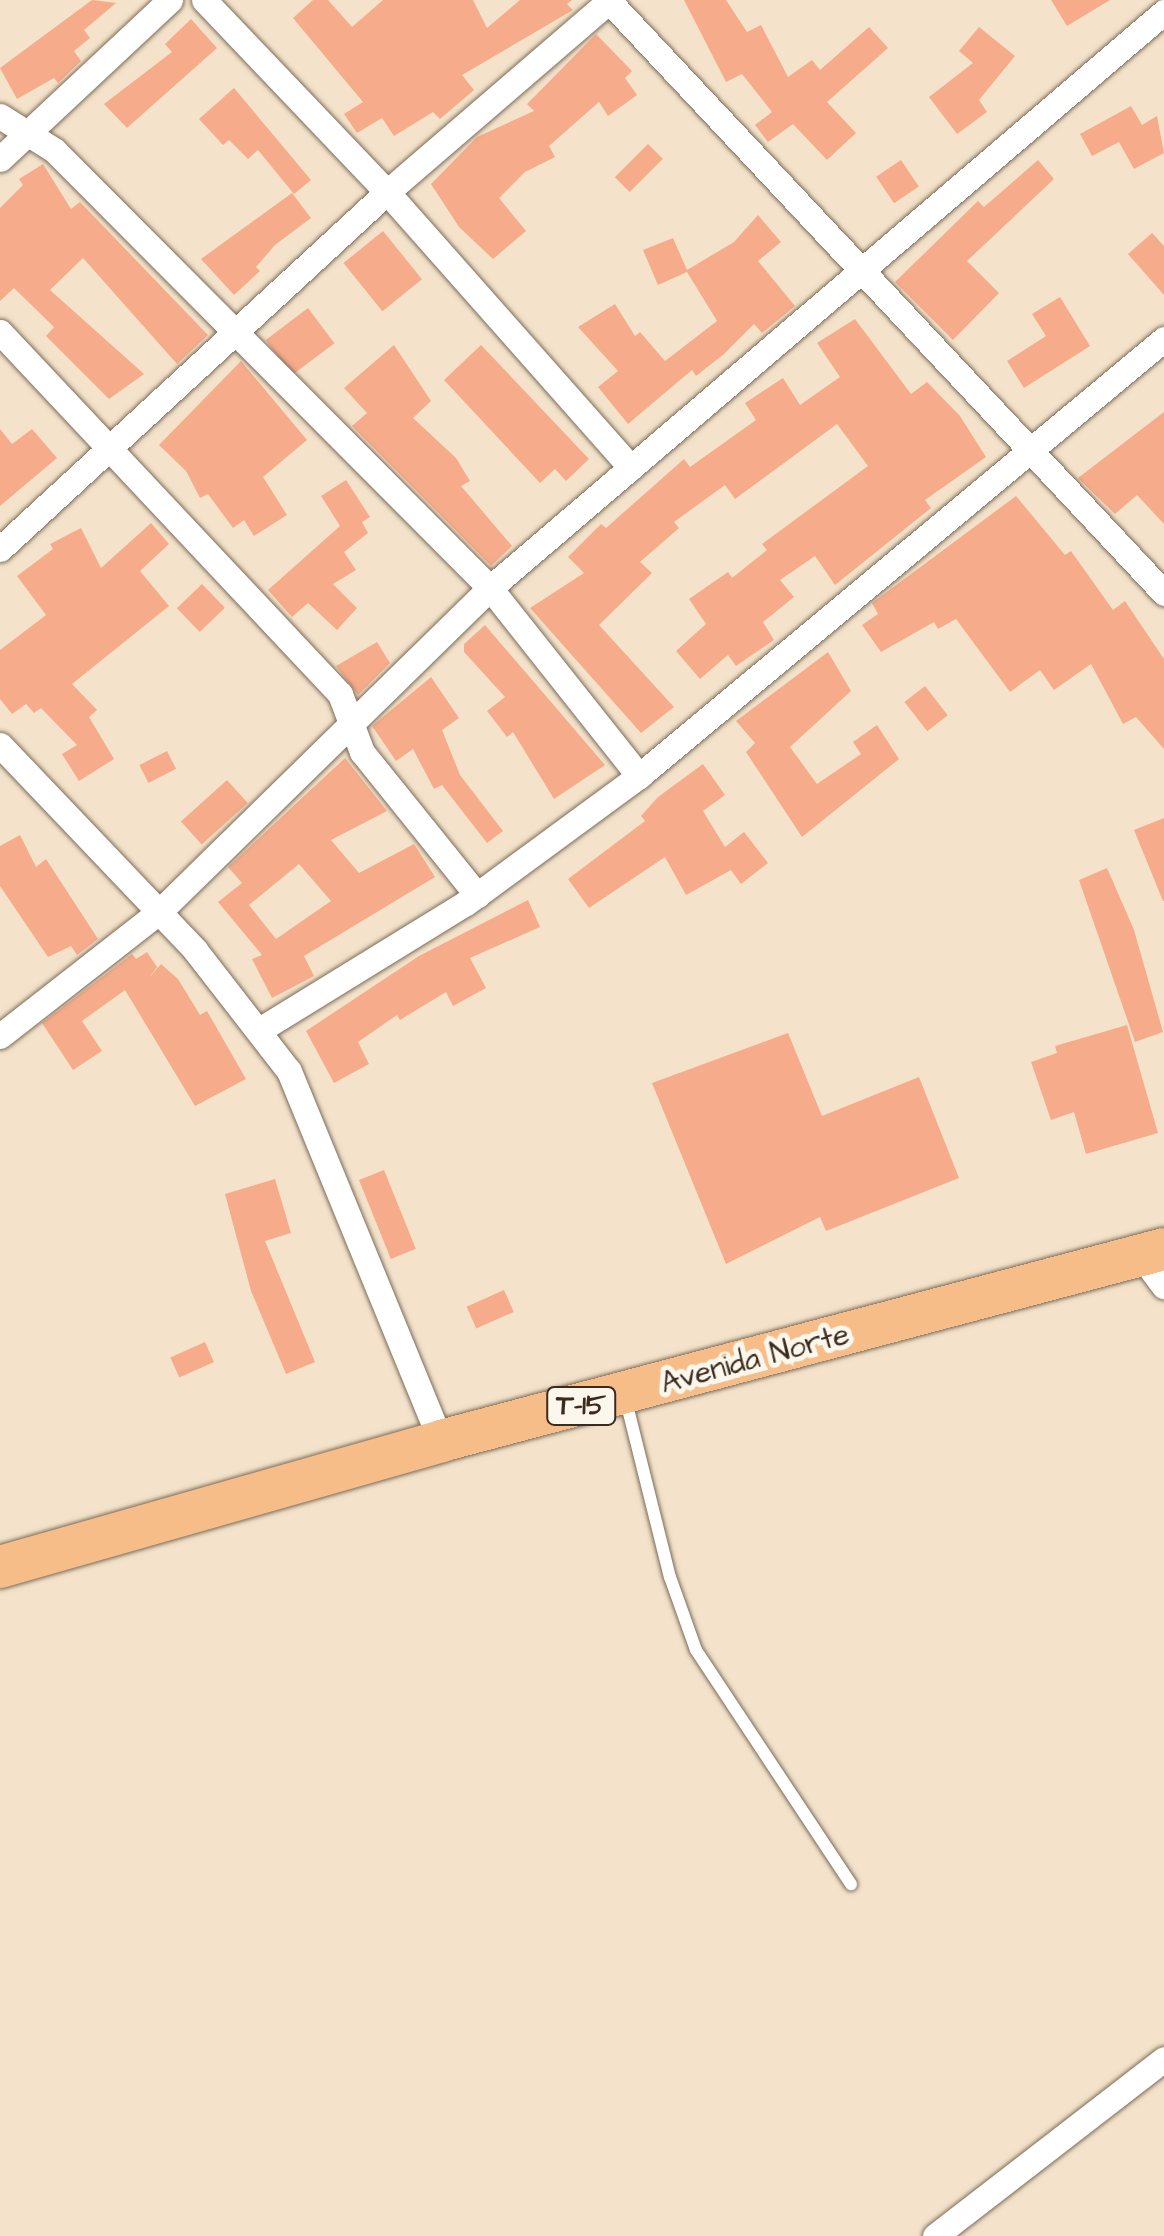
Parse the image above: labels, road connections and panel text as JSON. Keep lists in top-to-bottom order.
{
  "streets": {
    "highway": ["Avenida Norte", "T-15"]
  }
}
